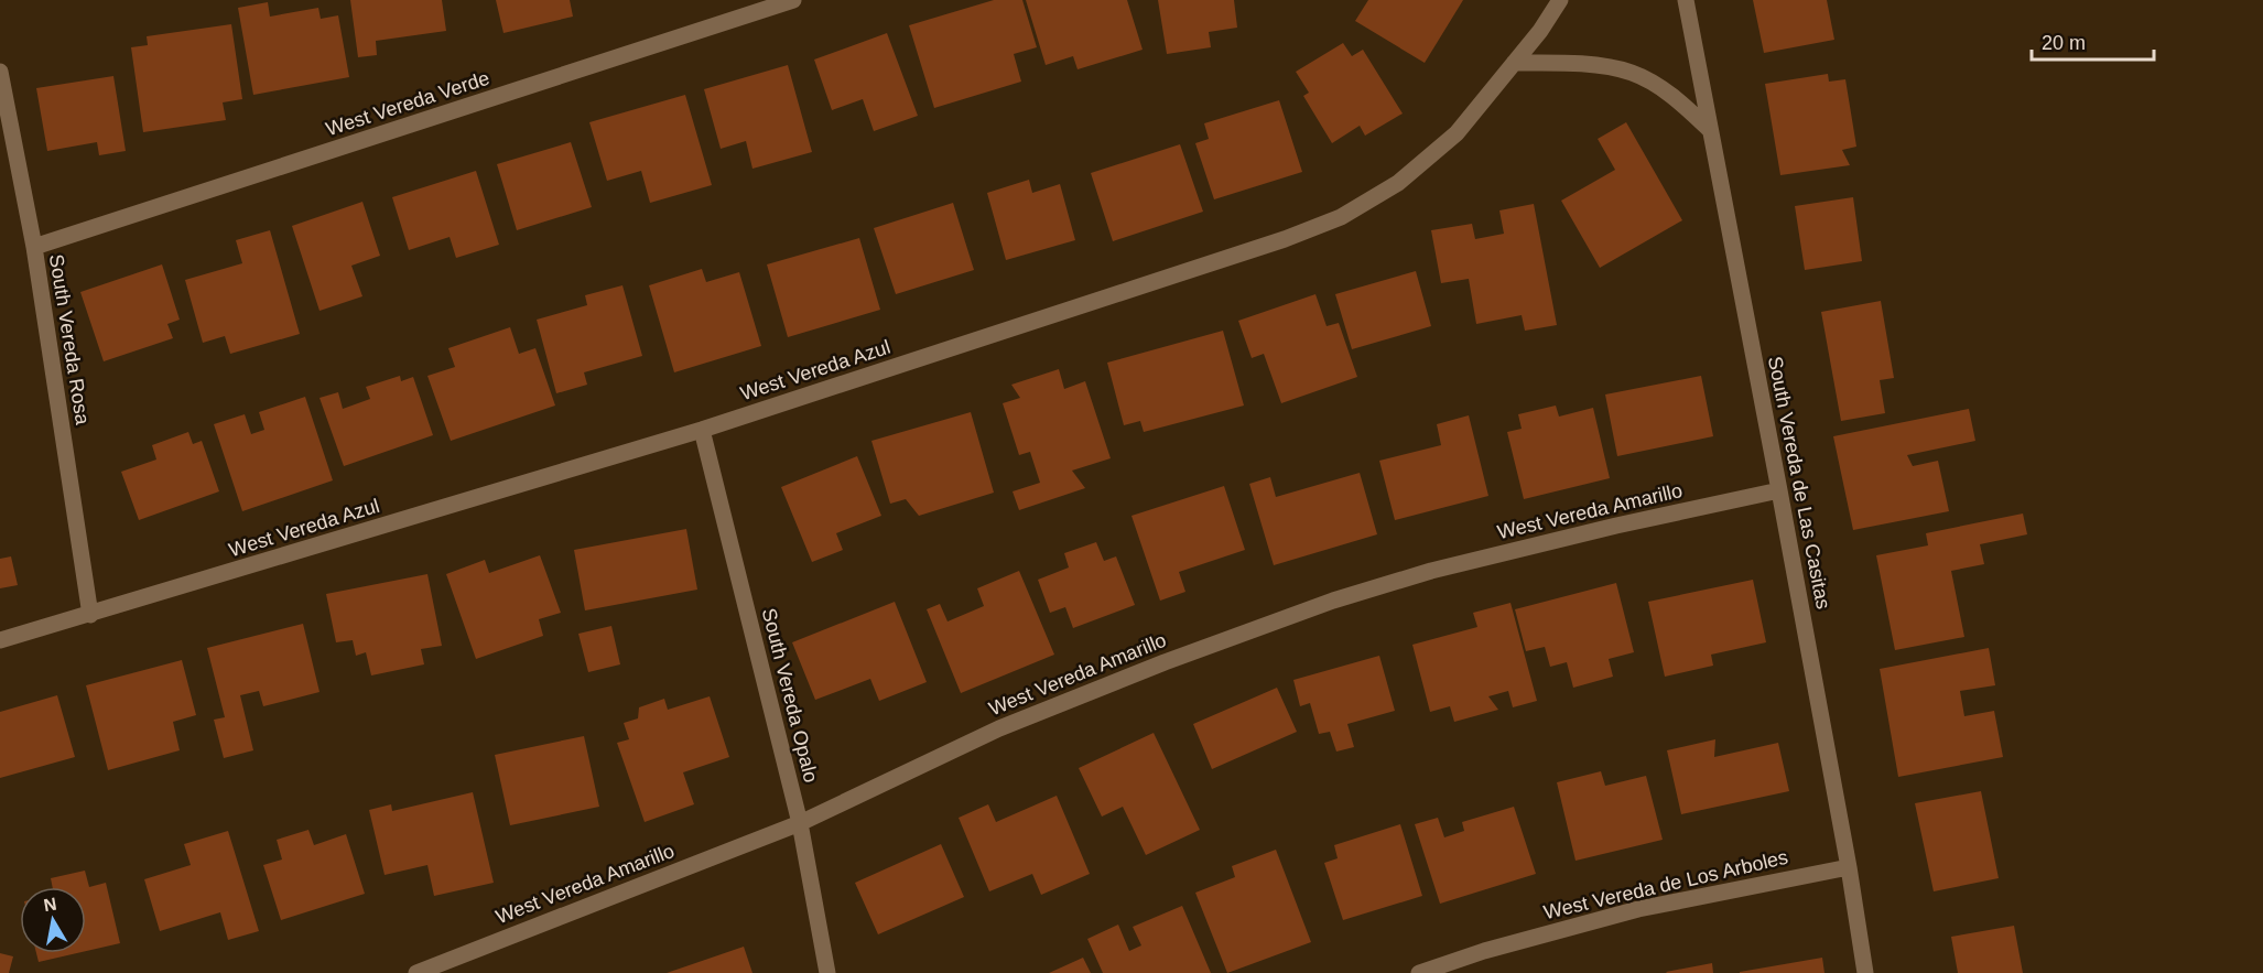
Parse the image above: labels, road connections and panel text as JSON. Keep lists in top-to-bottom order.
{
  "streets": {
    "street": [
      "West Vereda Verde",
      "South Vereda Rosa",
      "West Vereda Azul",
      "South Vereda de Las Casitas",
      "West Vereda Amarillo",
      "South Vereda Opalo",
      "West Vereda de Los Arboles"
    ]
  },
  "crossings": [
    ["West Vereda Verde", "South Vereda Rosa"],
    ["South Vereda Rosa", "West Vereda Azul"],
    ["West Vereda Azul", "South Vereda Opalo"],
    ["South Vereda de Las Casitas", "West Vereda Amarillo"],
    ["South Vereda de Las Casitas", "West Vereda de Los Arboles"],
    ["West Vereda Amarillo", "South Vereda Opalo"]
  ],
  "scale_bar": "20 m",
  "north": "top"
}
